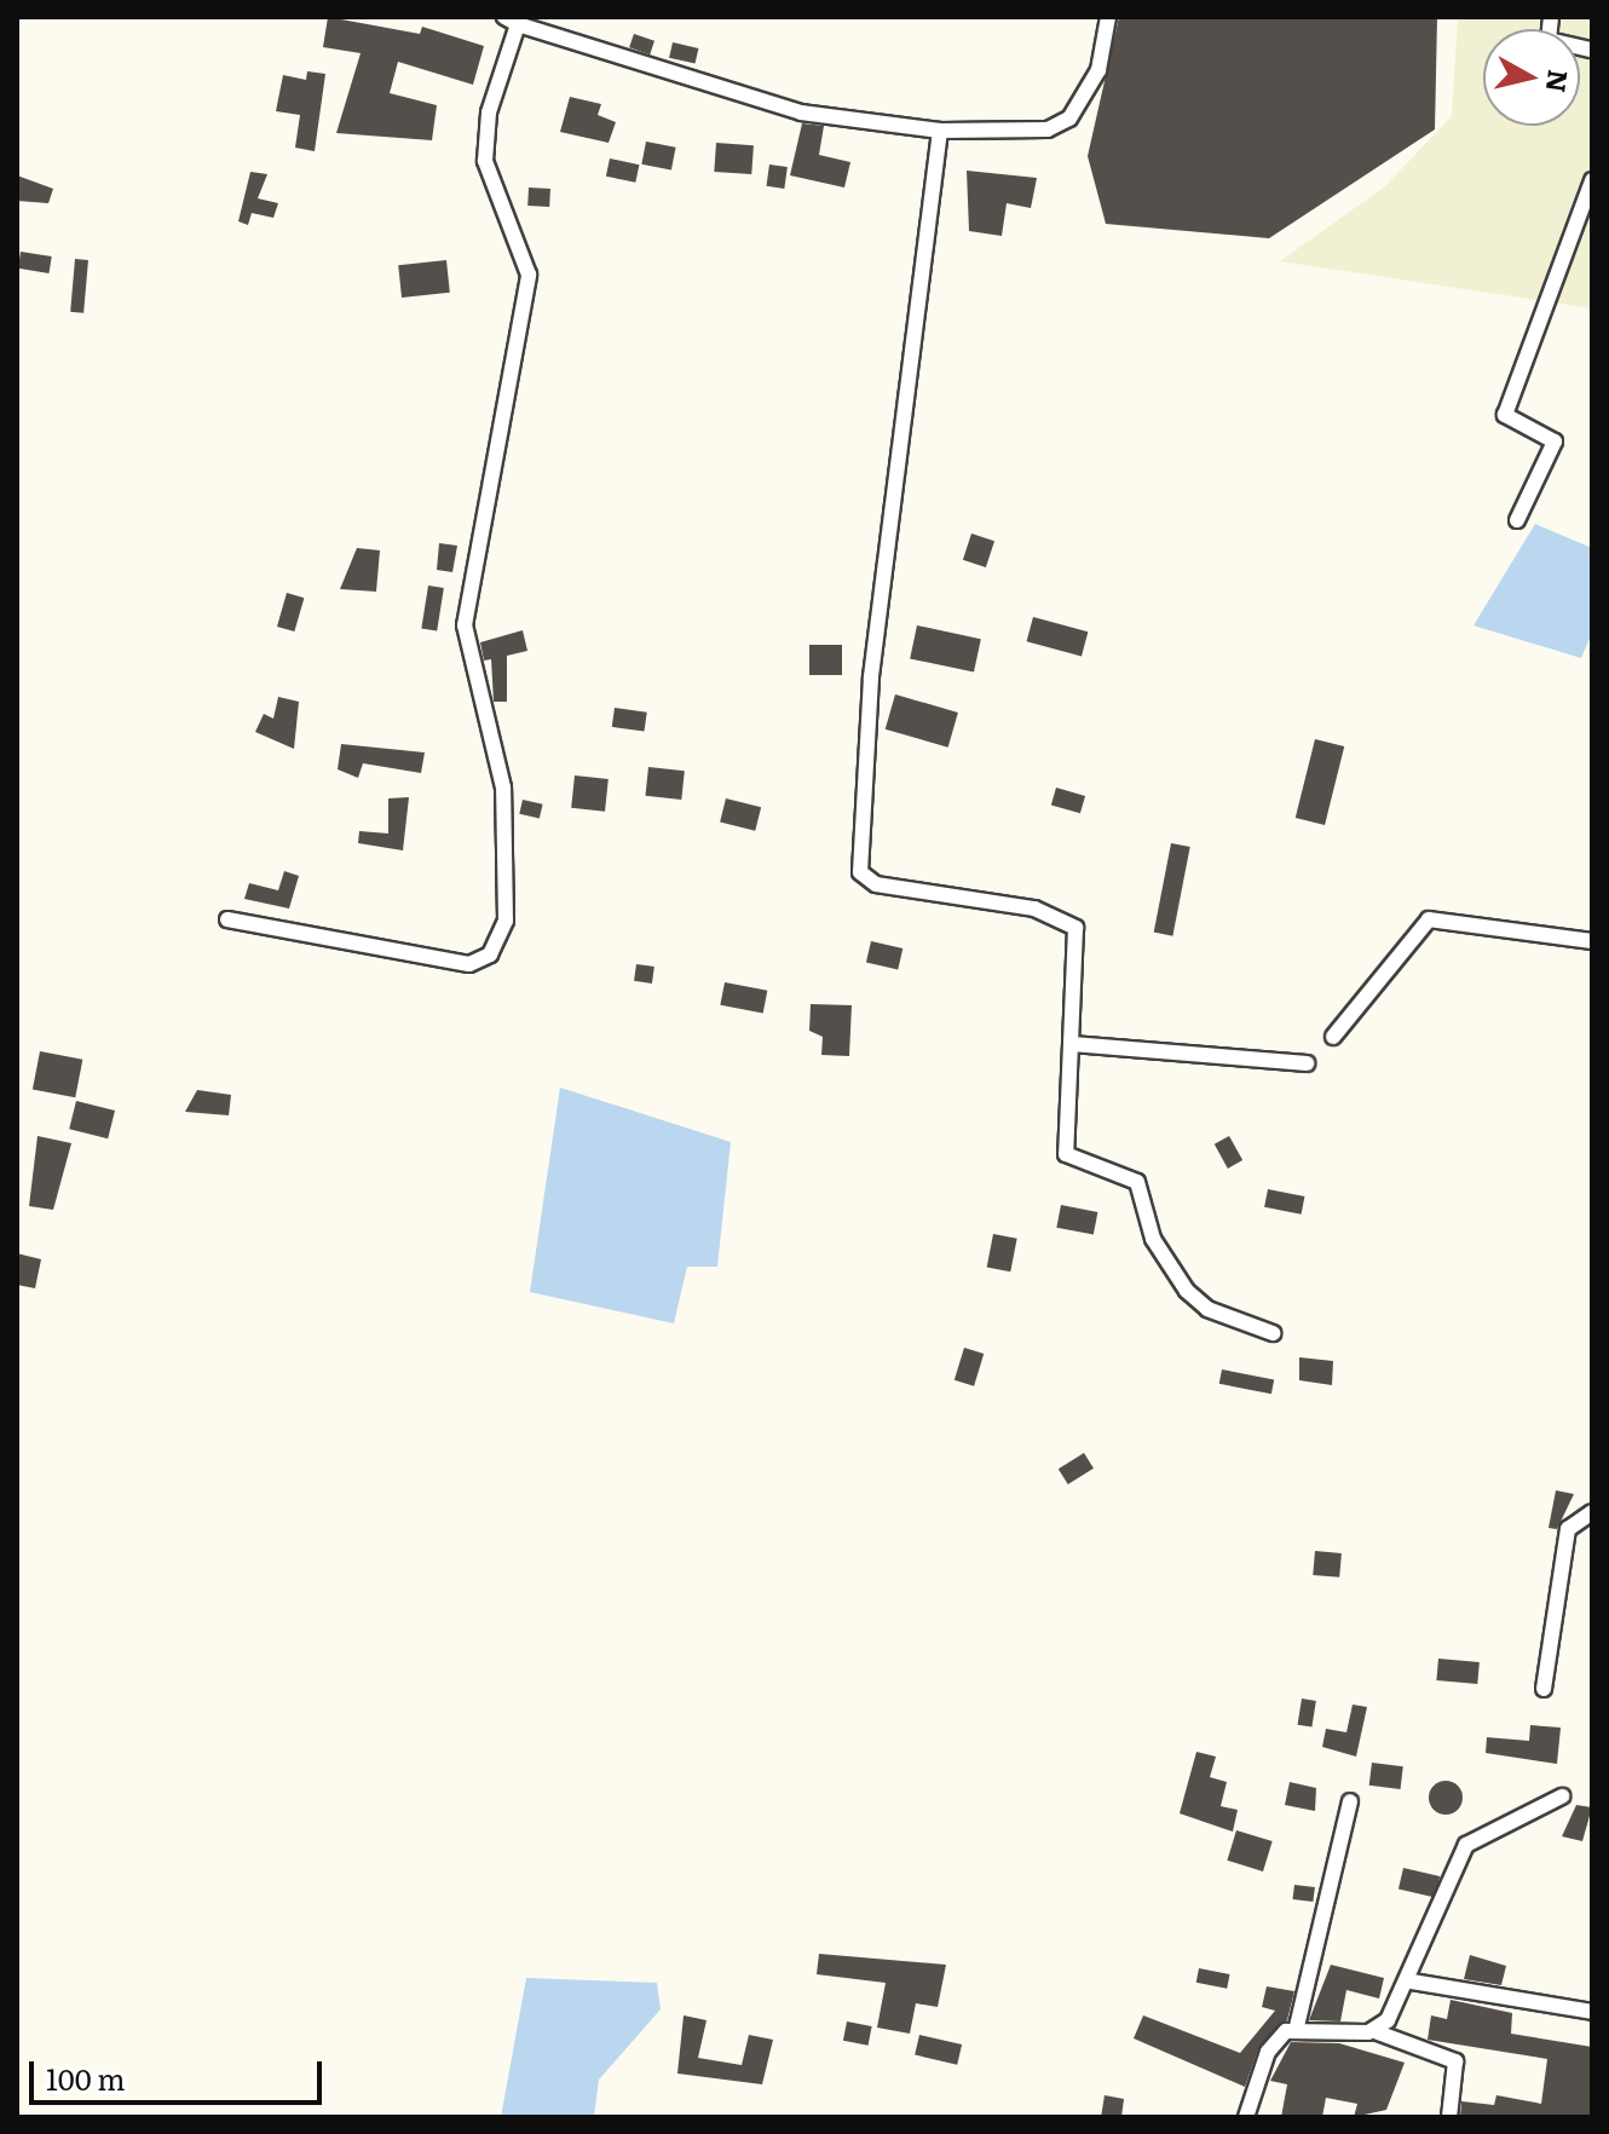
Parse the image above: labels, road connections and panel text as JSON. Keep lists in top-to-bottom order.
{
  "scale_bar": "100 m",
  "north": "right"
}
